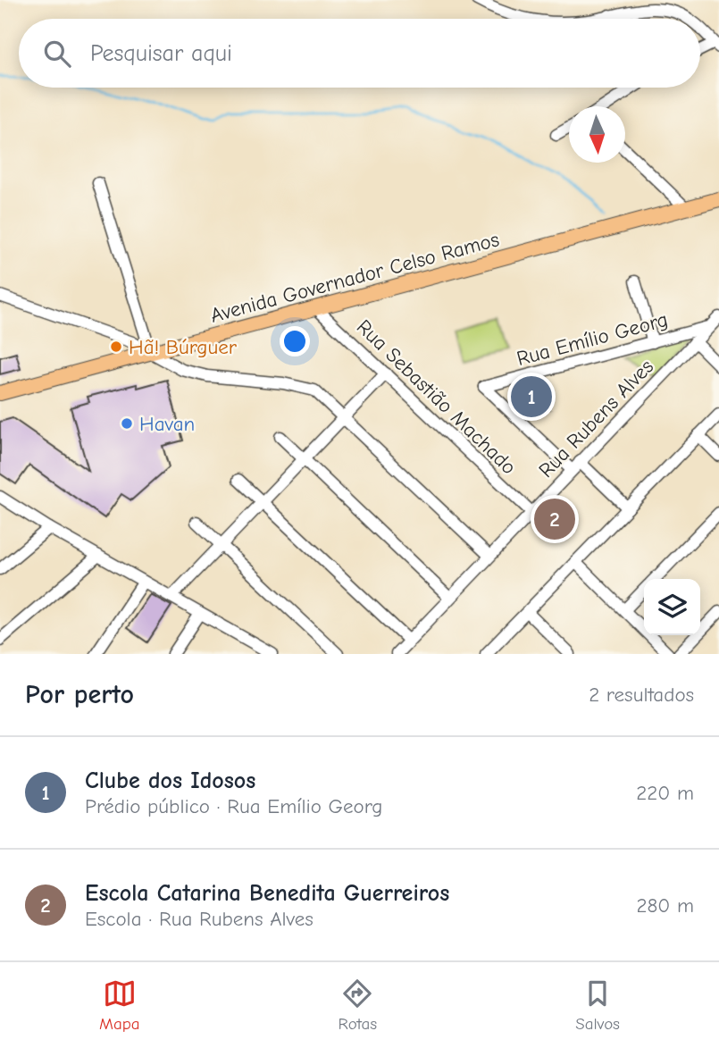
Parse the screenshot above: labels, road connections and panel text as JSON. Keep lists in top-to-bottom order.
{
  "streets": {
    "main road": ["Avenida Governador Celso Ramos"],
    "street": ["Rua Emílio Georg", "Rua Sebastião Machado", "Rua Rubens Alves"]
  },
  "crossings": [
    ["Avenida Governador Celso Ramos", "Rua Sebastião Machado"],
    ["Rua Emílio Georg", "Rua Rubens Alves"],
    ["Rua Sebastião Machado", "Rua Rubens Alves"]
  ],
  "places": ["Hã! Búrguer", "Havan"],
  "north": "bottom",
  "page": {
    "search": "Pesquisar aqui",
    "pins": ["1", "2"],
    "heading": ["Por perto", "2 resultados"],
    "list": [
      {
        "mark": "1",
        "name": "Clube dos Idosos",
        "note": "Prédio público · Rua Emílio Georg",
        "value": "220 m"
      },
      {
        "mark": "2",
        "name": "Escola Catarina Benedita Guerreiros",
        "note": "Escola · Rua Rubens Alves",
        "value": "280 m"
      }
    ],
    "nav": ["Mapa", "Rotas", "Salvos"]
  }
}
